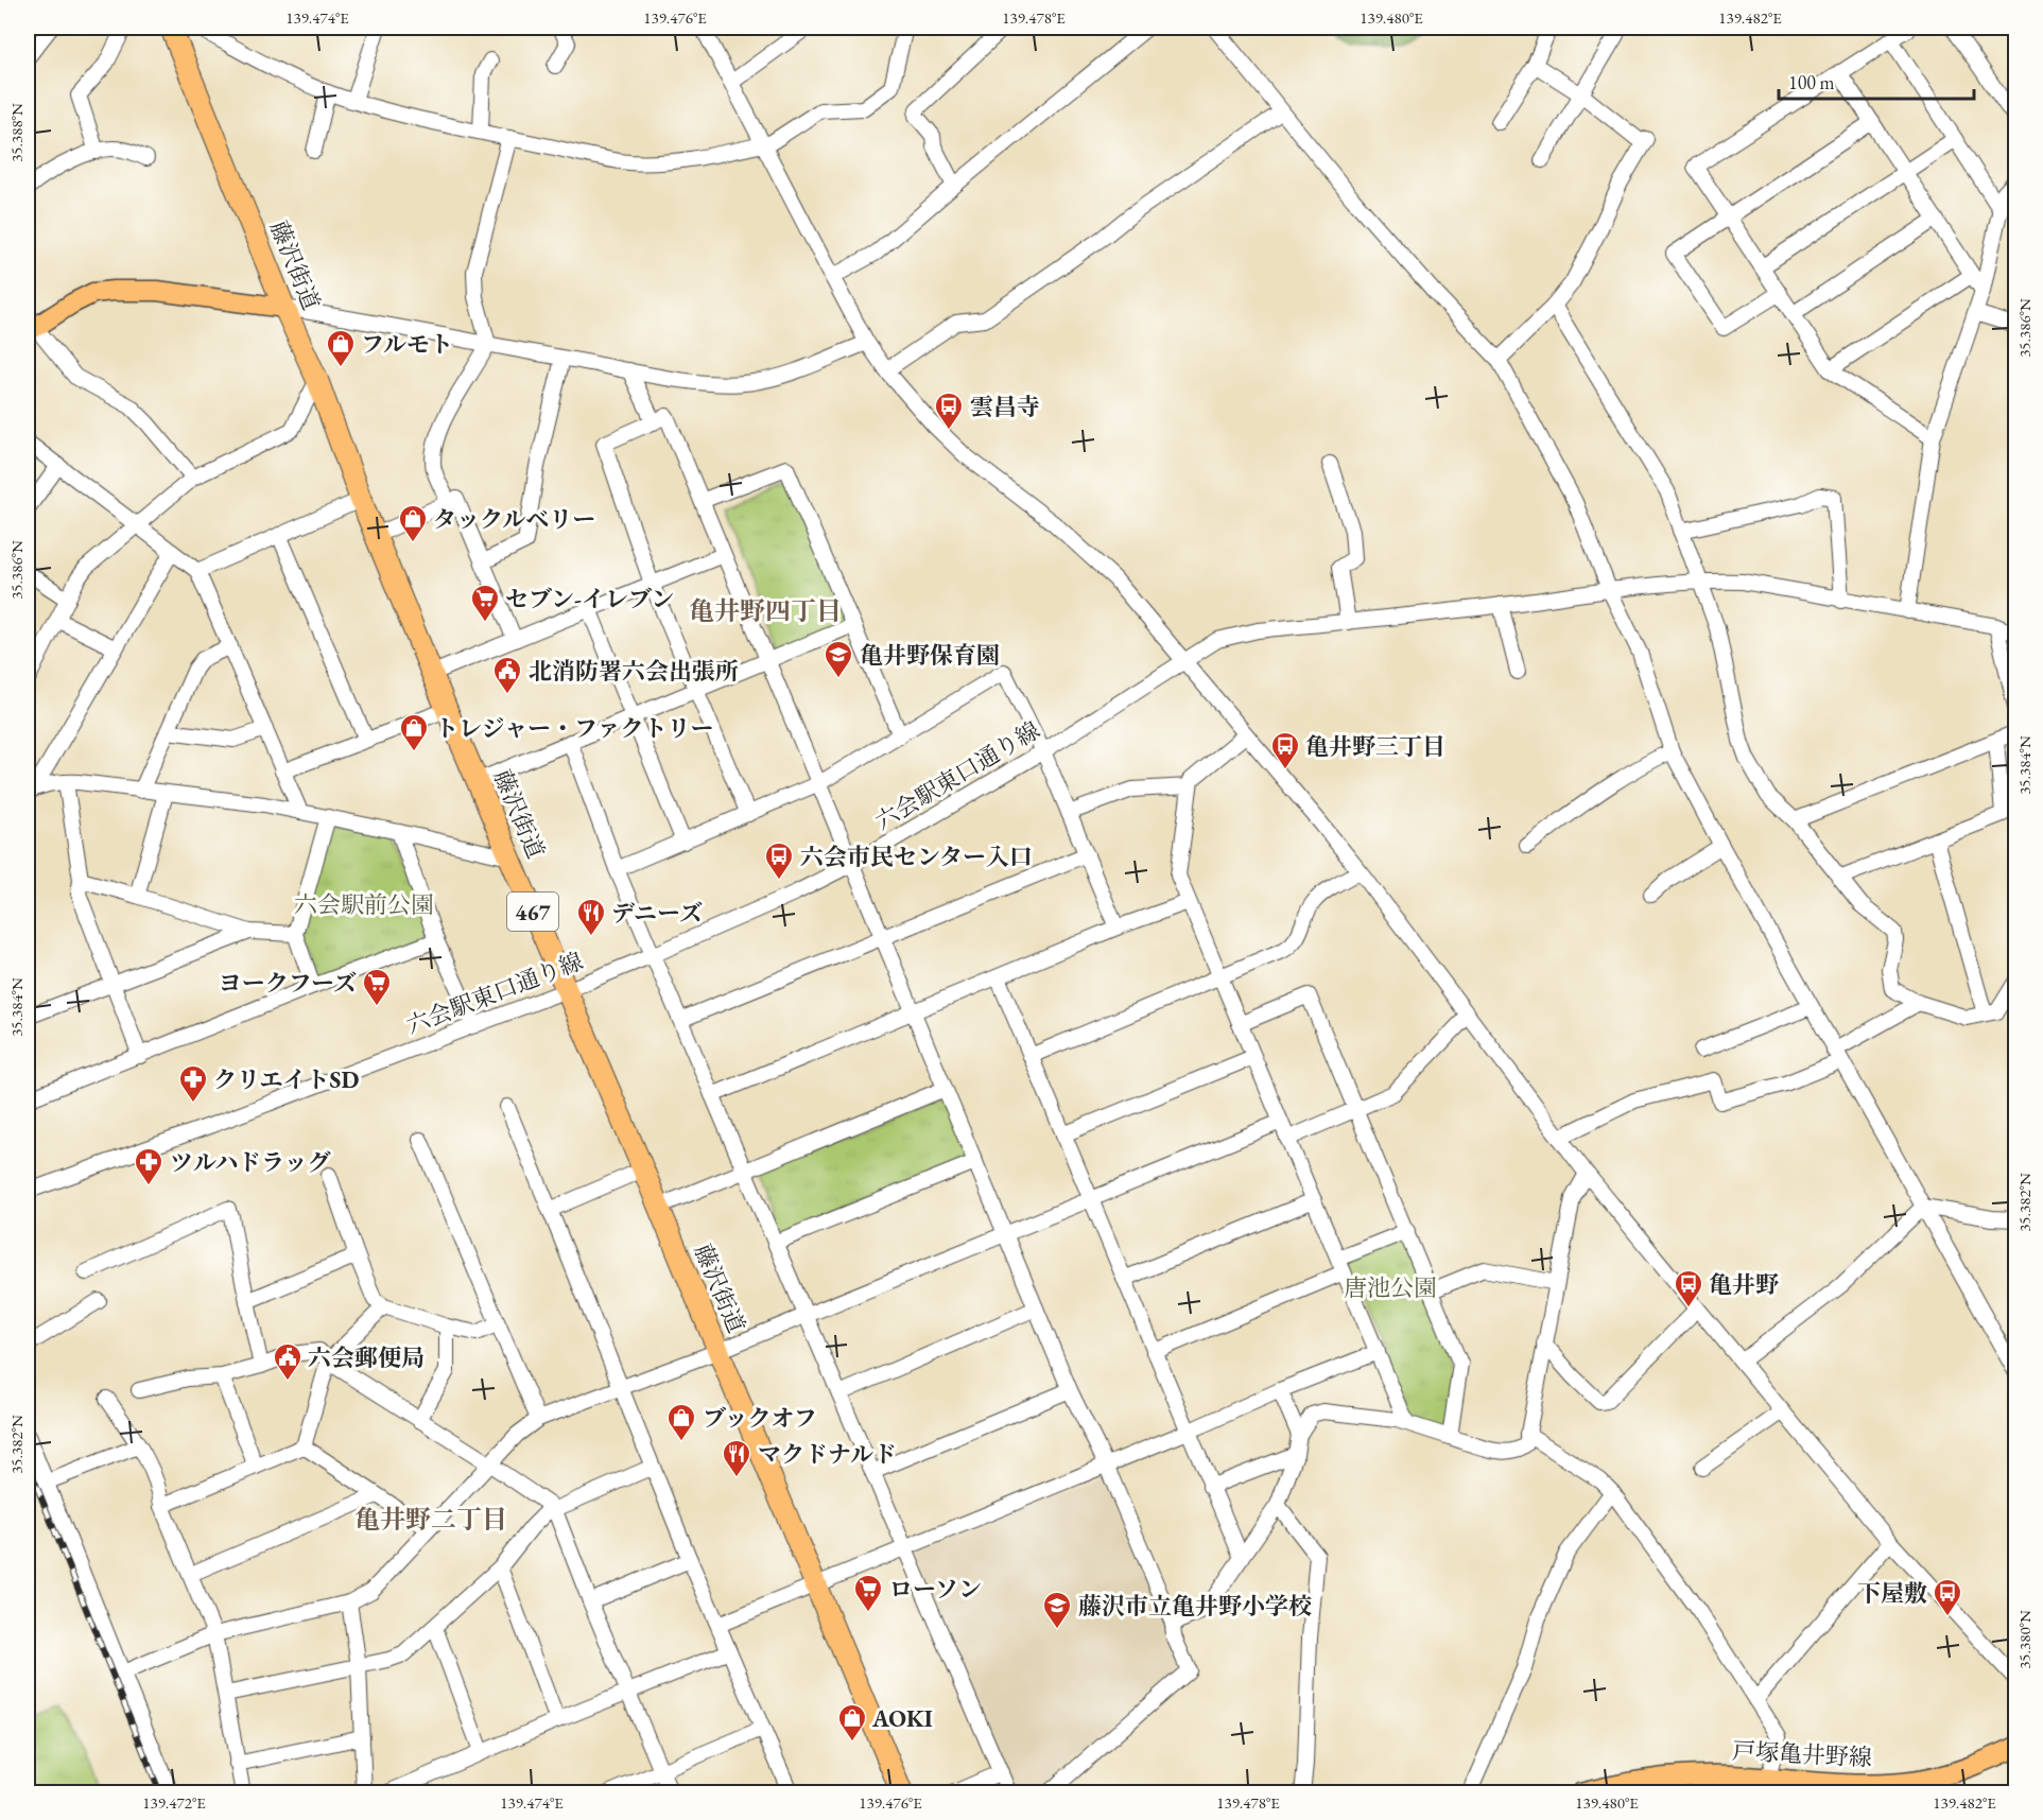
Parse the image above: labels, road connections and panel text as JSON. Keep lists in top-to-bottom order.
{
  "streets": {
    "highway": ["藤沢街道", "467"],
    "main road": ["戸塚亀井野線"],
    "street": ["六会駅東口通り線"]
  },
  "crossings": [
    ["藤沢街道", "六会駅東口通り線"]
  ],
  "districts": ["亀井野四丁目", "亀井野二丁目"],
  "parks": ["六会駅前公園", "唐池公園"],
  "places": {
    "shop": [
      "フルモト",
      "タックルベリー",
      "トレジャー・ファクトリー",
      "ブックオフ",
      "AOKI"
    ],
    "bus stop": [
      "雲昌寺",
      "亀井野三丁目",
      "六会市民センター入口",
      "亀井野",
      "下屋敷"
    ],
    "supermarket": ["セブン-イレブン", "ヨークフーズ", "ローソン"],
    "school or university": ["亀井野保育園", "藤沢市立亀井野小学校"],
    "public building": ["北消防署六会出張所", "六会郵便局"],
    "restaurant": ["デニーズ", "マクドナルド"],
    "pharmacy": ["クリエイトSD", "ツルハドラッグ"]
  },
  "scale_bar": "100 m",
  "coordinates": [
    "139.474°E",
    "139.476°E",
    "139.478°E",
    "139.480°E",
    "139.482°E",
    "35.388°N",
    "35.386°N",
    "35.384°N",
    "35.382°N",
    "35.380°N",
    "139.472°E"
  ]
}
